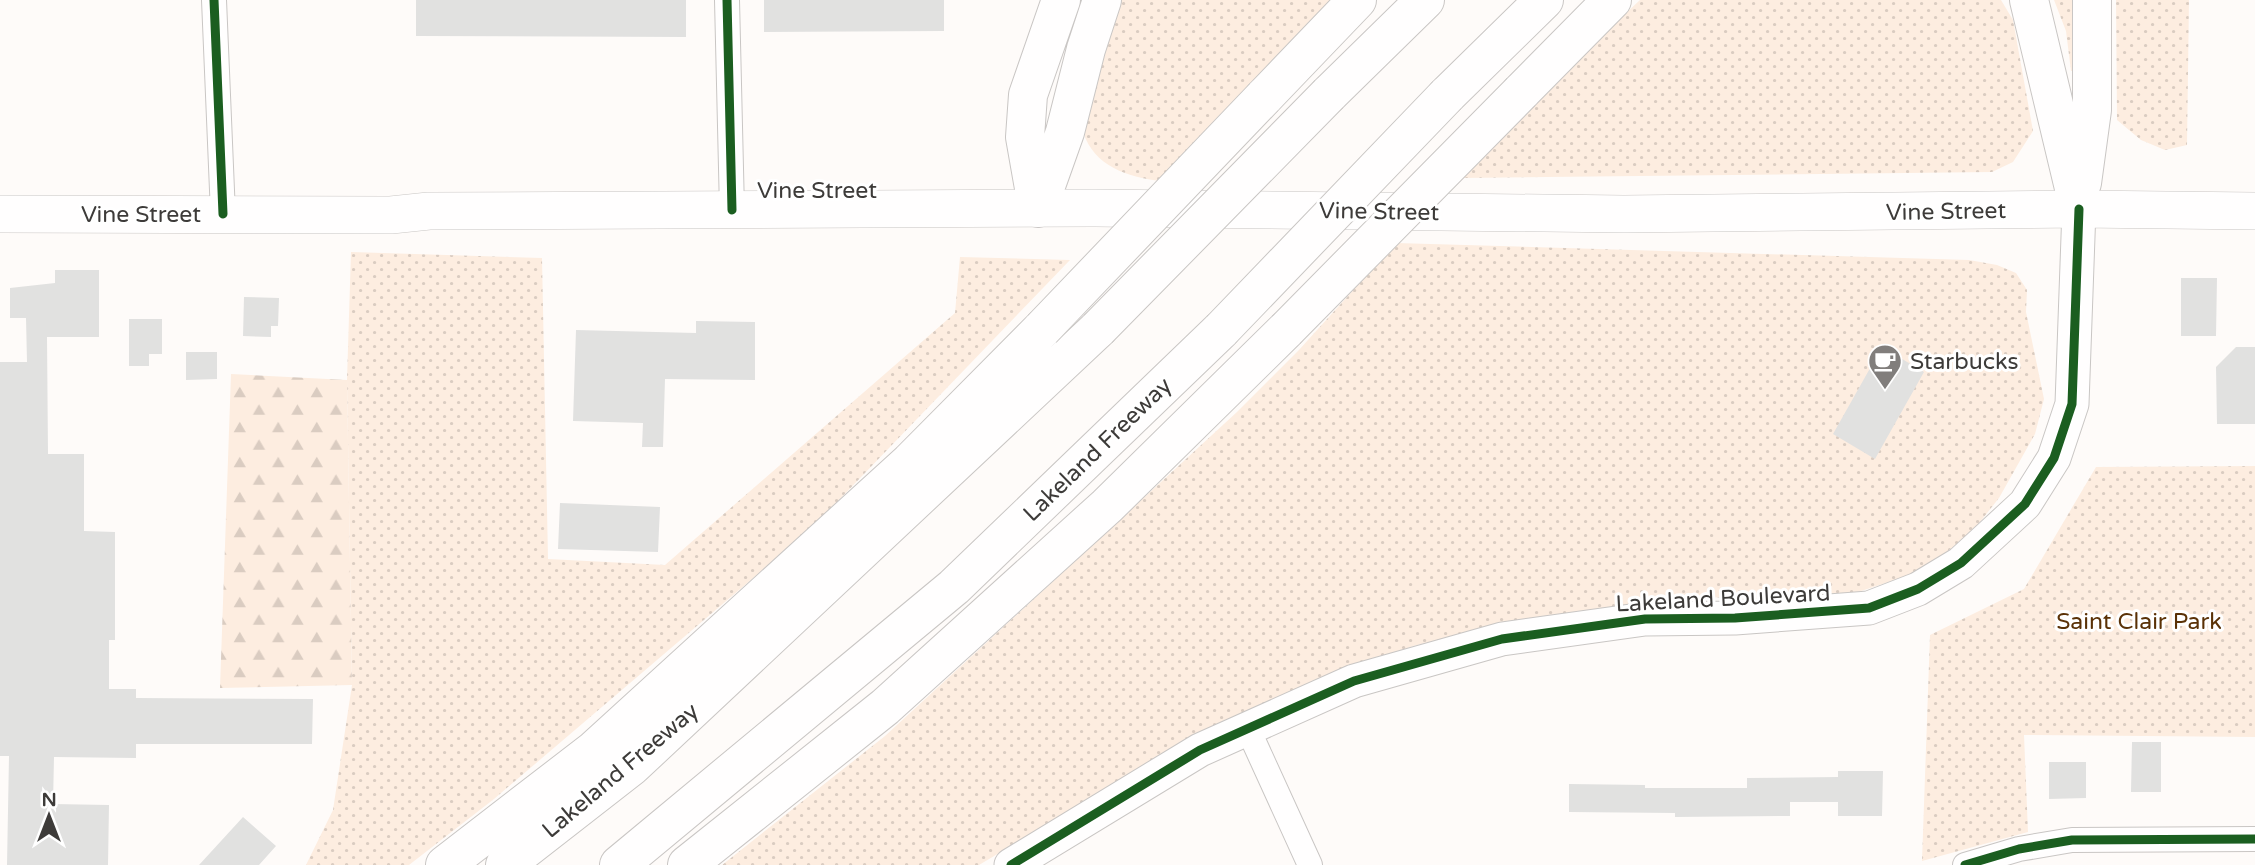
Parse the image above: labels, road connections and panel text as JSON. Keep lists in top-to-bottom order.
{
  "streets": {
    "highway": ["Lakeland Freeway"],
    "main road": ["Vine Street"],
    "street": ["Lakeland Boulevard"]
  },
  "crossings": [
    ["Vine Street", "Lakeland Boulevard"]
  ],
  "parks": ["Saint Clair Park"],
  "places": {
    "cafe": ["Starbucks"]
  },
  "north": "top"
}
